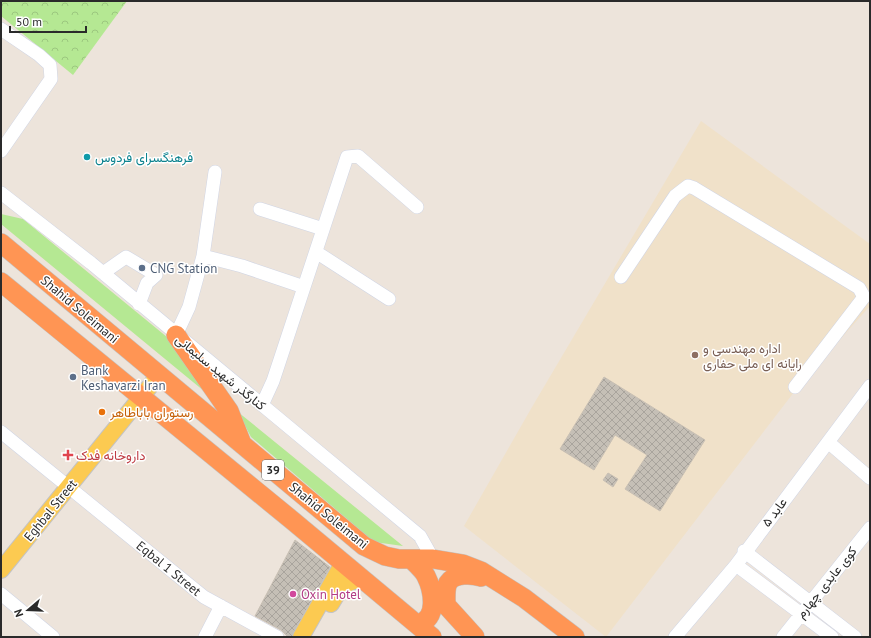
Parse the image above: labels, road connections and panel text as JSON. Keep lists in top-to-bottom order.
{
  "streets": {
    "highway": ["Shahid Soleimani", "39"],
    "main road": ["Eghbal Street"],
    "street": [
      "کنارگذر شهید سلیمانی",
      "عابد ۵",
      "Eqbal 1 Street",
      "کوی عابدی چهارم"
    ]
  },
  "crossings": [
    ["Shahid Soleimani", "کنارگذر شهید سلیمانی"],
    ["Shahid Soleimani", "Eghbal Street"],
    ["Eghbal Street", "Eqbal 1 Street"]
  ],
  "places": {
    "other": [
      "فرهنگسرای فردوس",
      "CNG Station",
      "اداره مهندسی و رایانه ای ملی حفاری",
      "Bank Keshavarzi Iran",
      "رستوران باباطاهر",
      "Oxin Hotel"
    ],
    "health": ["داروخانه فدک"]
  },
  "scale_bar": "50 m",
  "north": "left"
}
